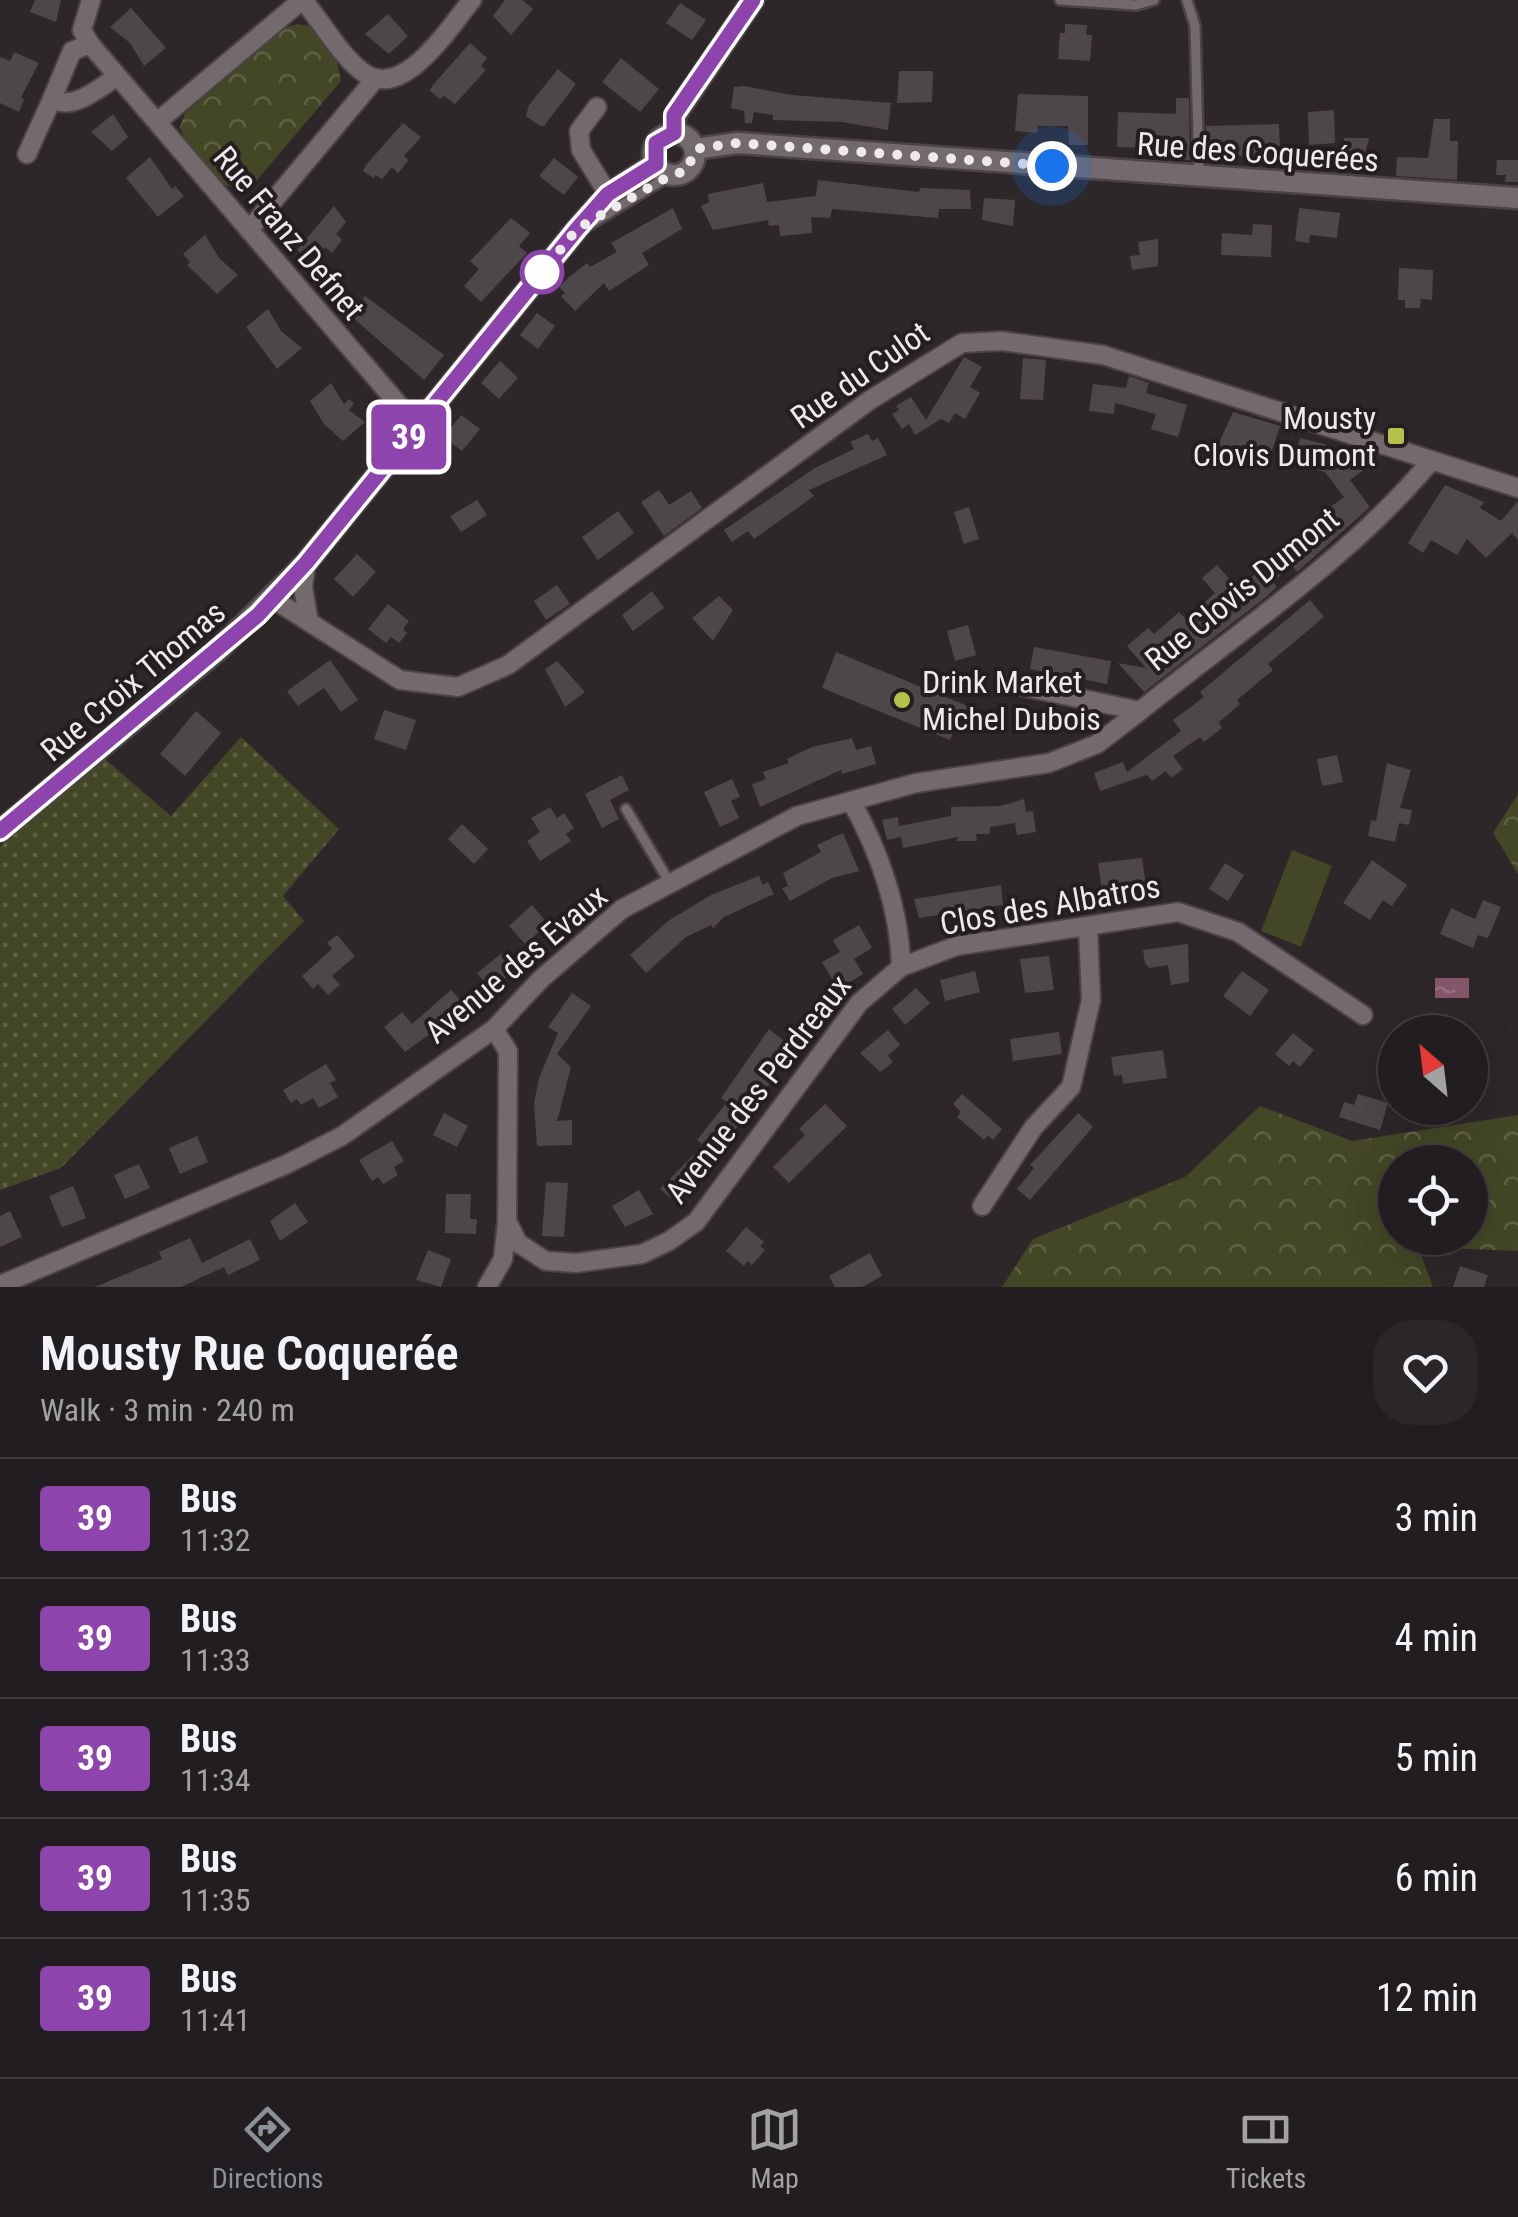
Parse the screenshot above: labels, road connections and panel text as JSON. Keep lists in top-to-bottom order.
{
  "streets": {
    "street": [
      "Rue des Coquerées",
      "Rue Franz Defnet",
      "Rue du Culot",
      "Rue Clovis Dumont",
      "Rue Croix Thomas",
      "Clos des Albatros",
      "Avenue des Evaux",
      "Avenue des Perdreaux"
    ]
  },
  "crossings": [
    ["Rue du Culot", "Rue Clovis Dumont"],
    ["Rue Clovis Dumont", "Avenue des Evaux"],
    ["Clos des Albatros", "Avenue des Perdreaux"],
    ["Avenue des Evaux", "Avenue des Perdreaux"]
  ],
  "places": {
    "transit": ["Mousty Clovis Dumont"],
    "other": ["Drink Market Michel Dubois"]
  },
  "lines": ["bus line 39"],
  "north": "top left",
  "page": {
    "on_map": "39",
    "heading": ["Mousty Rue Coquerée", "Walk · 3 min · 240 m"],
    "list": [
      {
        "mark": "39",
        "name": "Bus",
        "note": "11:32",
        "value": "3 min"
      },
      {
        "mark": "39",
        "name": "Bus",
        "note": "11:33",
        "value": "4 min"
      },
      {
        "mark": "39",
        "name": "Bus",
        "note": "11:34",
        "value": "5 min"
      },
      {
        "mark": "39",
        "name": "Bus",
        "note": "11:35",
        "value": "6 min"
      },
      {
        "mark": "39",
        "name": "Bus",
        "note": "11:41",
        "value": "12 min"
      }
    ],
    "tabs": ["Directions", "Map", "Tickets"]
  }
}
